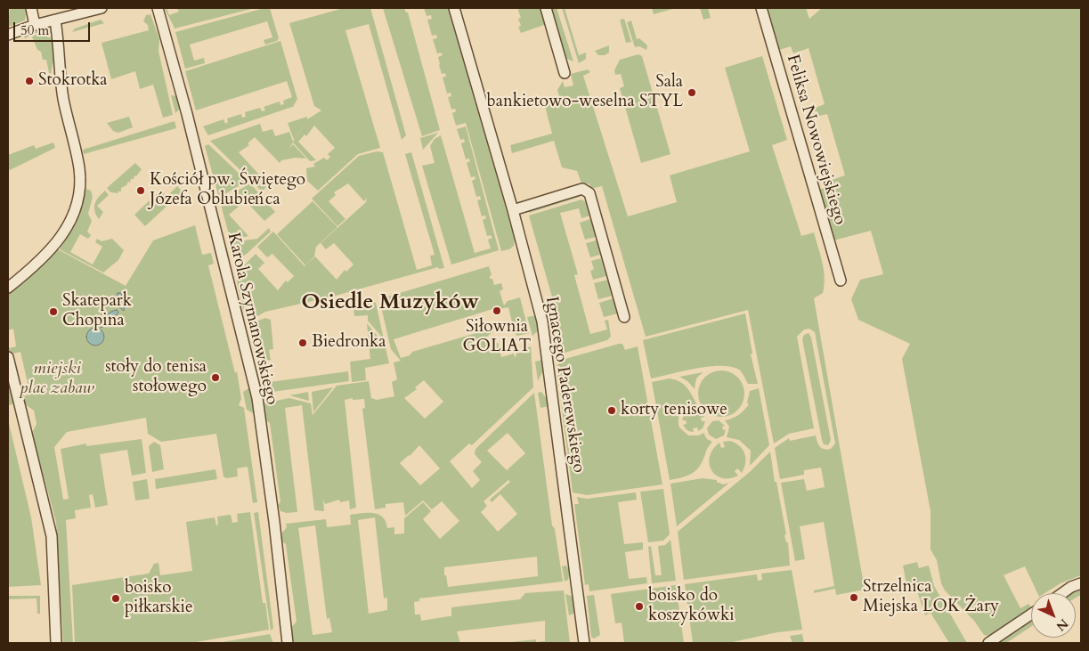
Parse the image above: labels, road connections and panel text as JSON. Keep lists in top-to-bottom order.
{
  "streets": {
    "street": ["Feliksa Nowowiejskiego", "Karola Szymanowskiego", "Ignacego Paderewskiego"]
  },
  "districts": ["Osiedle Muzyków"],
  "parks": ["miejski plac zabaw"],
  "places": [
    "Stokrotka",
    "Sala bankietowo-weselna STYL",
    "Kościół pw. Świętego Józefa Oblubieńca",
    "Siłownia GOLIAT",
    "Skatepark Chopina",
    "Biedronka",
    "stoły do tenisa stołowego",
    "korty tenisowe",
    "Strzelnica Miejska LOK Żary",
    "boisko piłkarskie",
    "boisko do koszykówki"
  ],
  "scale_bar": "50 m",
  "north": "bottom right"
}
